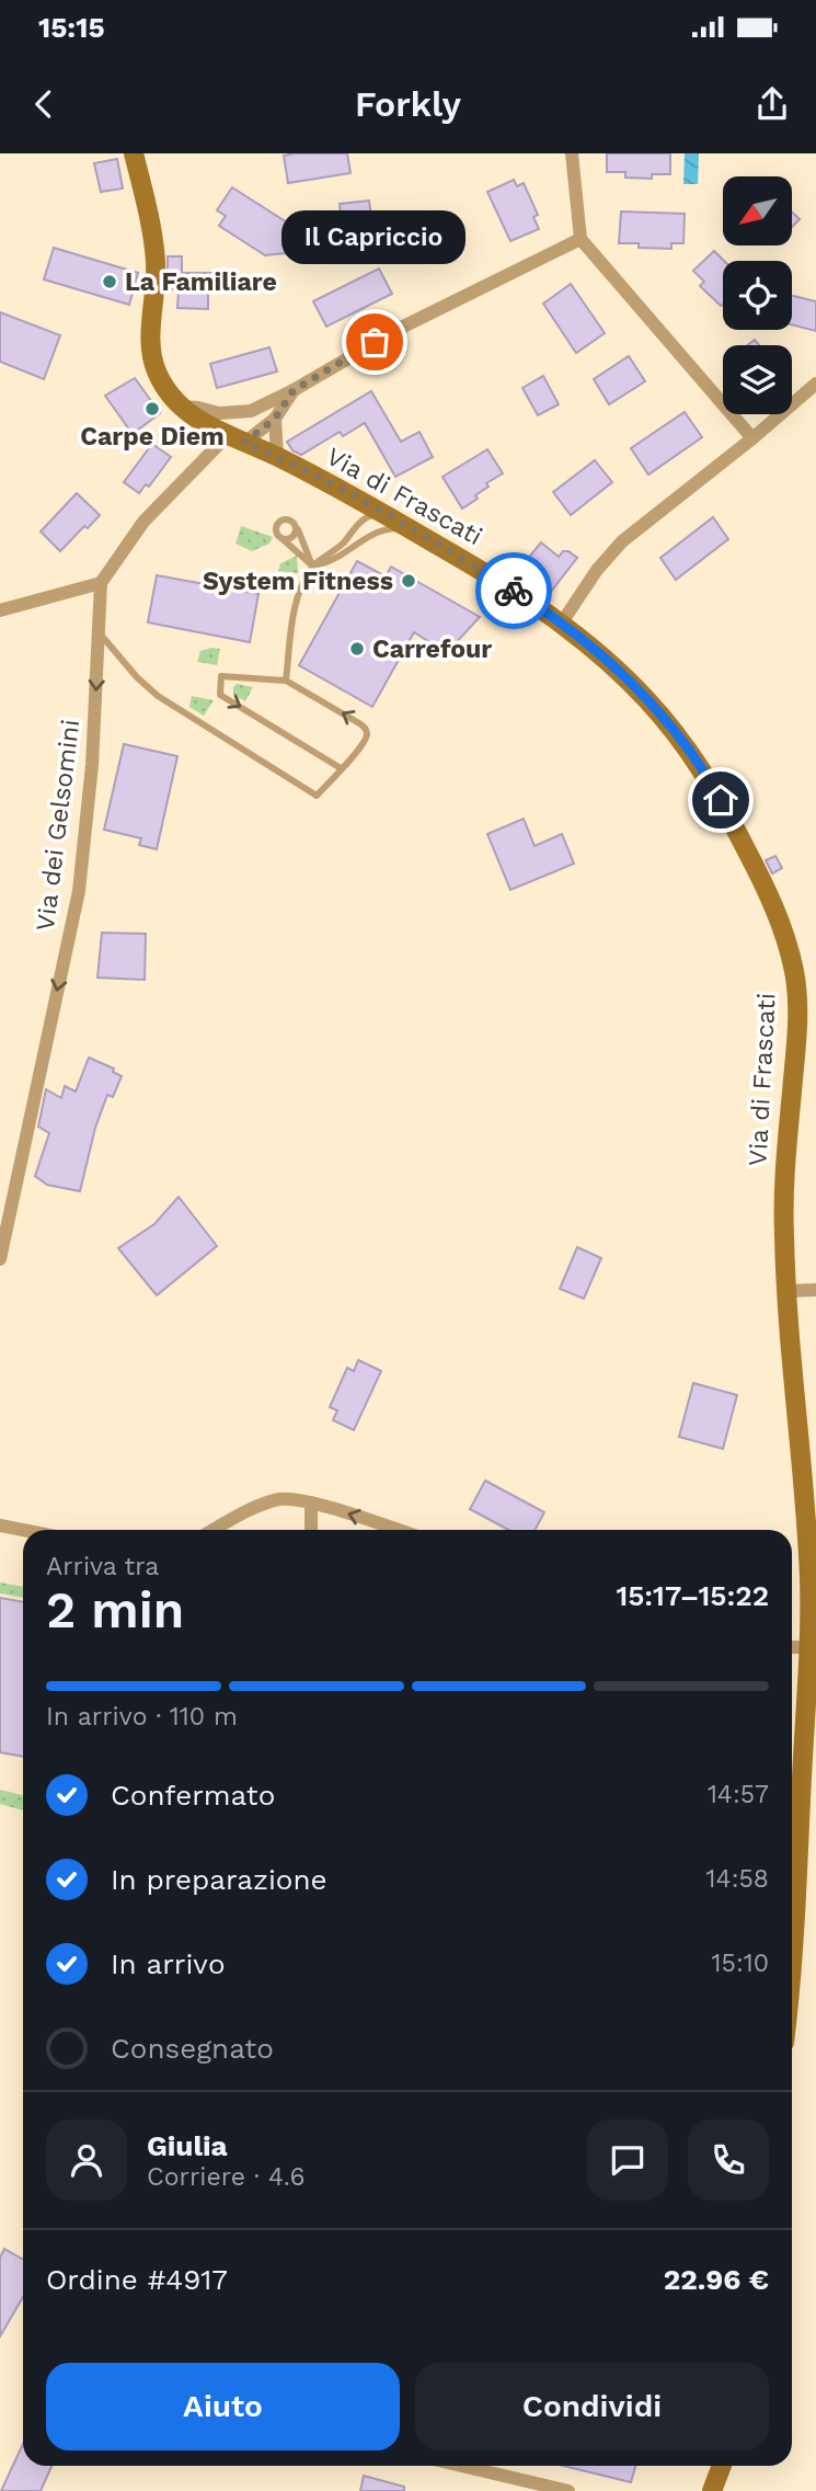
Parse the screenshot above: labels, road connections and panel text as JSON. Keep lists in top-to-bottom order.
{
  "streets": {
    "main road": ["Via di Frascati"],
    "street": ["Via dei Gelsomini"]
  },
  "one_way": ["Via dei Gelsomini"],
  "places": [
    "La Familiare",
    "Il Capriccio",
    "Carpe Diem",
    "System Fitness",
    "Carrefour"
  ],
  "north": "bottom left",
  "page": {
    "status": "15:15",
    "header": "Forkly",
    "bubble": "Il Capriccio",
    "heading": ["2 min", "Arriva tra", "15:17–15:22"],
    "panel": [
      "Giulia",
      "Corriere · 4.6",
      "Ordine #4917",
      "22.96 €"
    ],
    "bar": "In arrivo · 110 m",
    "list": [
      ["Confermato", "14:57"],
      ["In preparazione", "14:58"],
      ["In arrivo", "15:10"],
      "Consegnato"
    ],
    "buttons": ["Aiuto", "Condividi"]
  }
}
